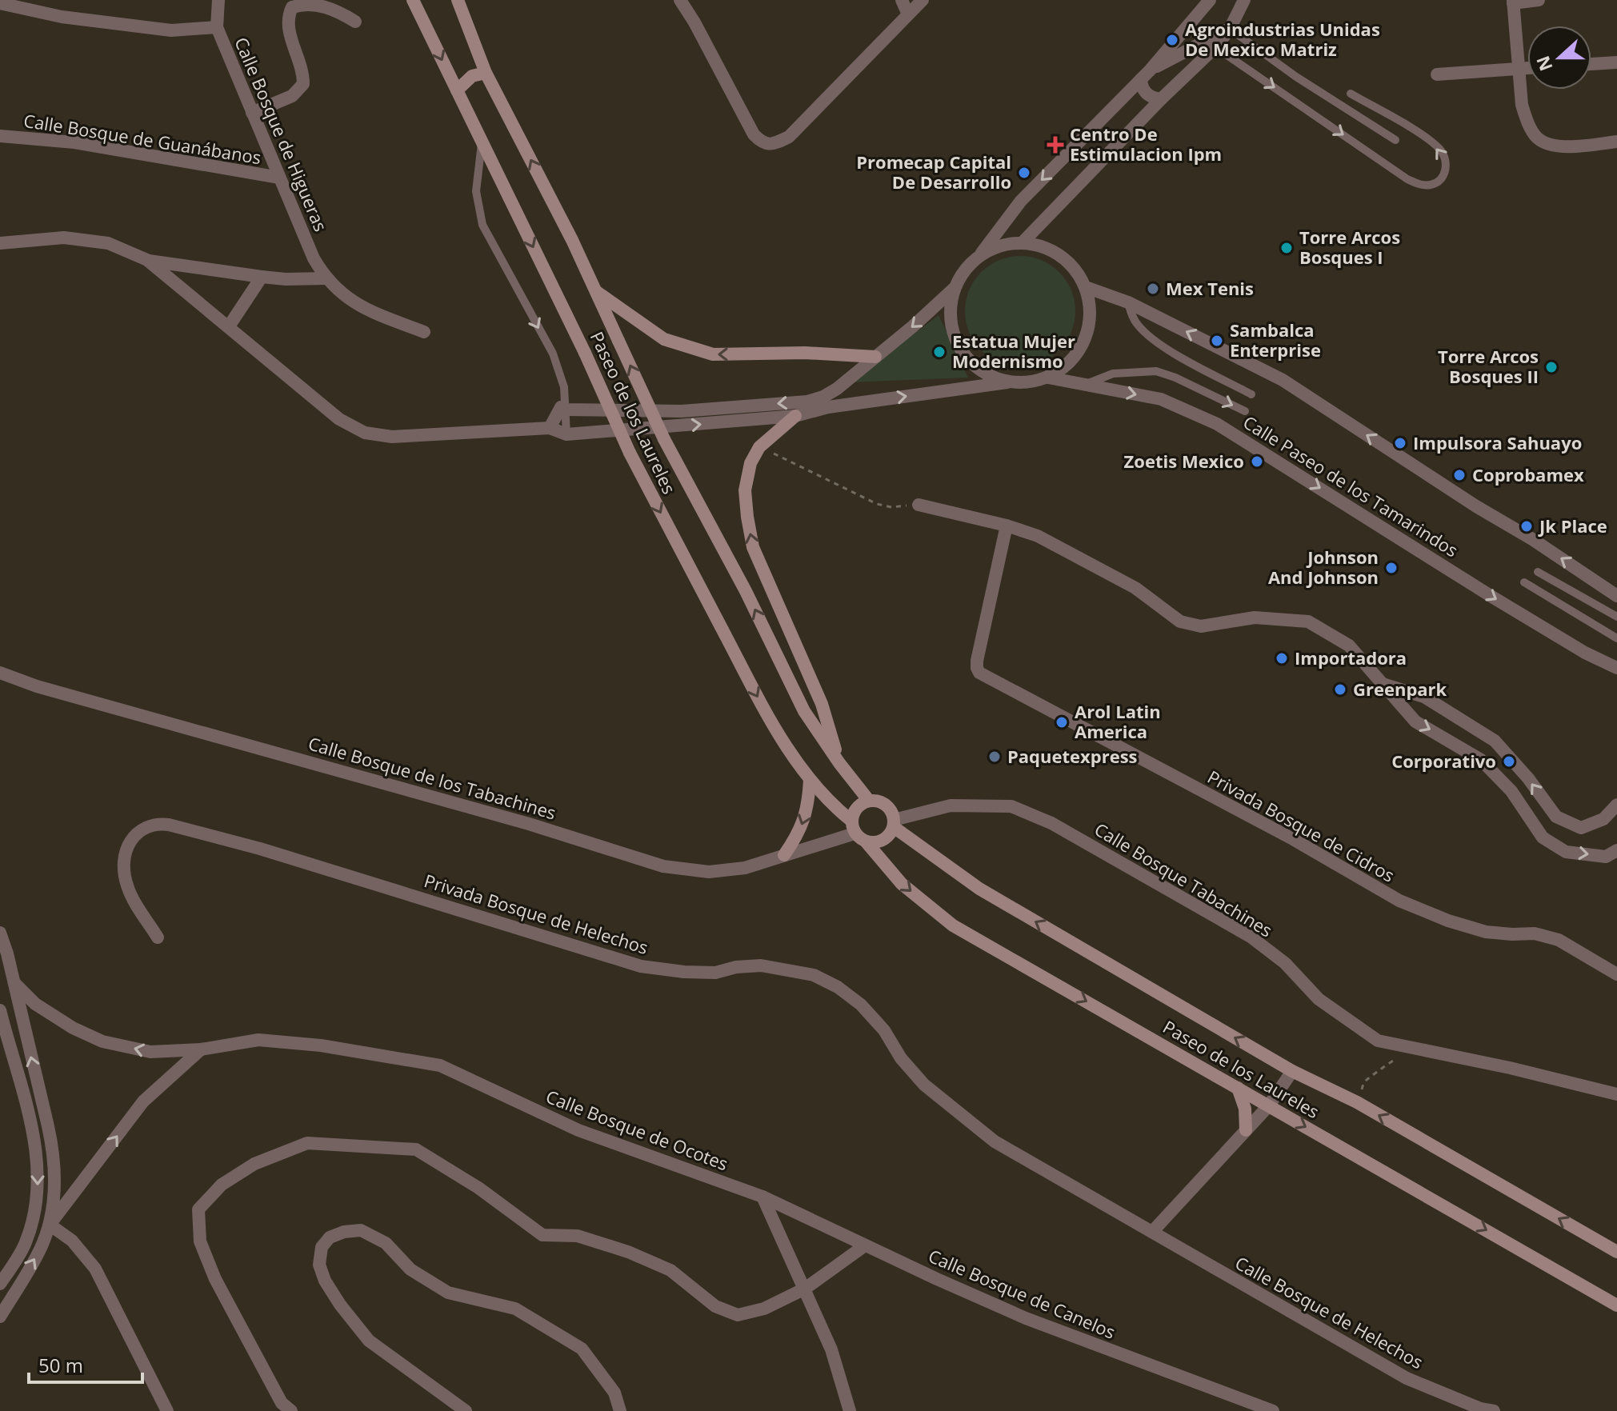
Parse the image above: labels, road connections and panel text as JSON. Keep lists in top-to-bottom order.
{
  "streets": {
    "main road": ["Paseo de los Laureles"],
    "street": [
      "Calle Bosque de Higueras",
      "Calle Bosque de Guanábanos",
      "Calle Paseo de los Tamarindos",
      "Calle Bosque de los Tabachines",
      "Privada Bosque de Cidros",
      "Calle Bosque Tabachines",
      "Privada Bosque de Helechos",
      "Calle Bosque de Ocotes",
      "Calle Bosque de Canelos",
      "Calle Bosque de Helechos"
    ]
  },
  "crossings": [
    ["Calle Bosque de Higueras", "Calle Bosque de Guanábanos"],
    ["Paseo de los Laureles", "Calle Bosque de los Tabachines"],
    ["Paseo de los Laureles", "Calle Bosque Tabachines"],
    ["Calle Bosque de los Tabachines", "Calle Bosque Tabachines"],
    ["Privada Bosque de Helechos", "Calle Bosque de Helechos"],
    ["Calle Bosque de Ocotes", "Calle Bosque de Canelos"]
  ],
  "places": {
    "other": [
      "Agroindustrias Unidas De Mexico Matriz",
      "Promecap Capital De Desarrollo",
      "Torre Arcos Bosques I",
      "Mex Tenis",
      "Sambalca Enterprise",
      "Estatua Mujer Modernismo",
      "Torre Arcos Bosques II",
      "Impulsora Sahuayo",
      "Zoetis Mexico",
      "Coprobamex",
      "Jk Place",
      "Johnson And Johnson",
      "Importadora",
      "Greenpark",
      "Arol Latin America",
      "Paquetexpress",
      "Corporativo"
    ],
    "health": ["Centro De Estimulacion Ipm"]
  },
  "scale_bar": "50 m",
  "north": "left"
}
